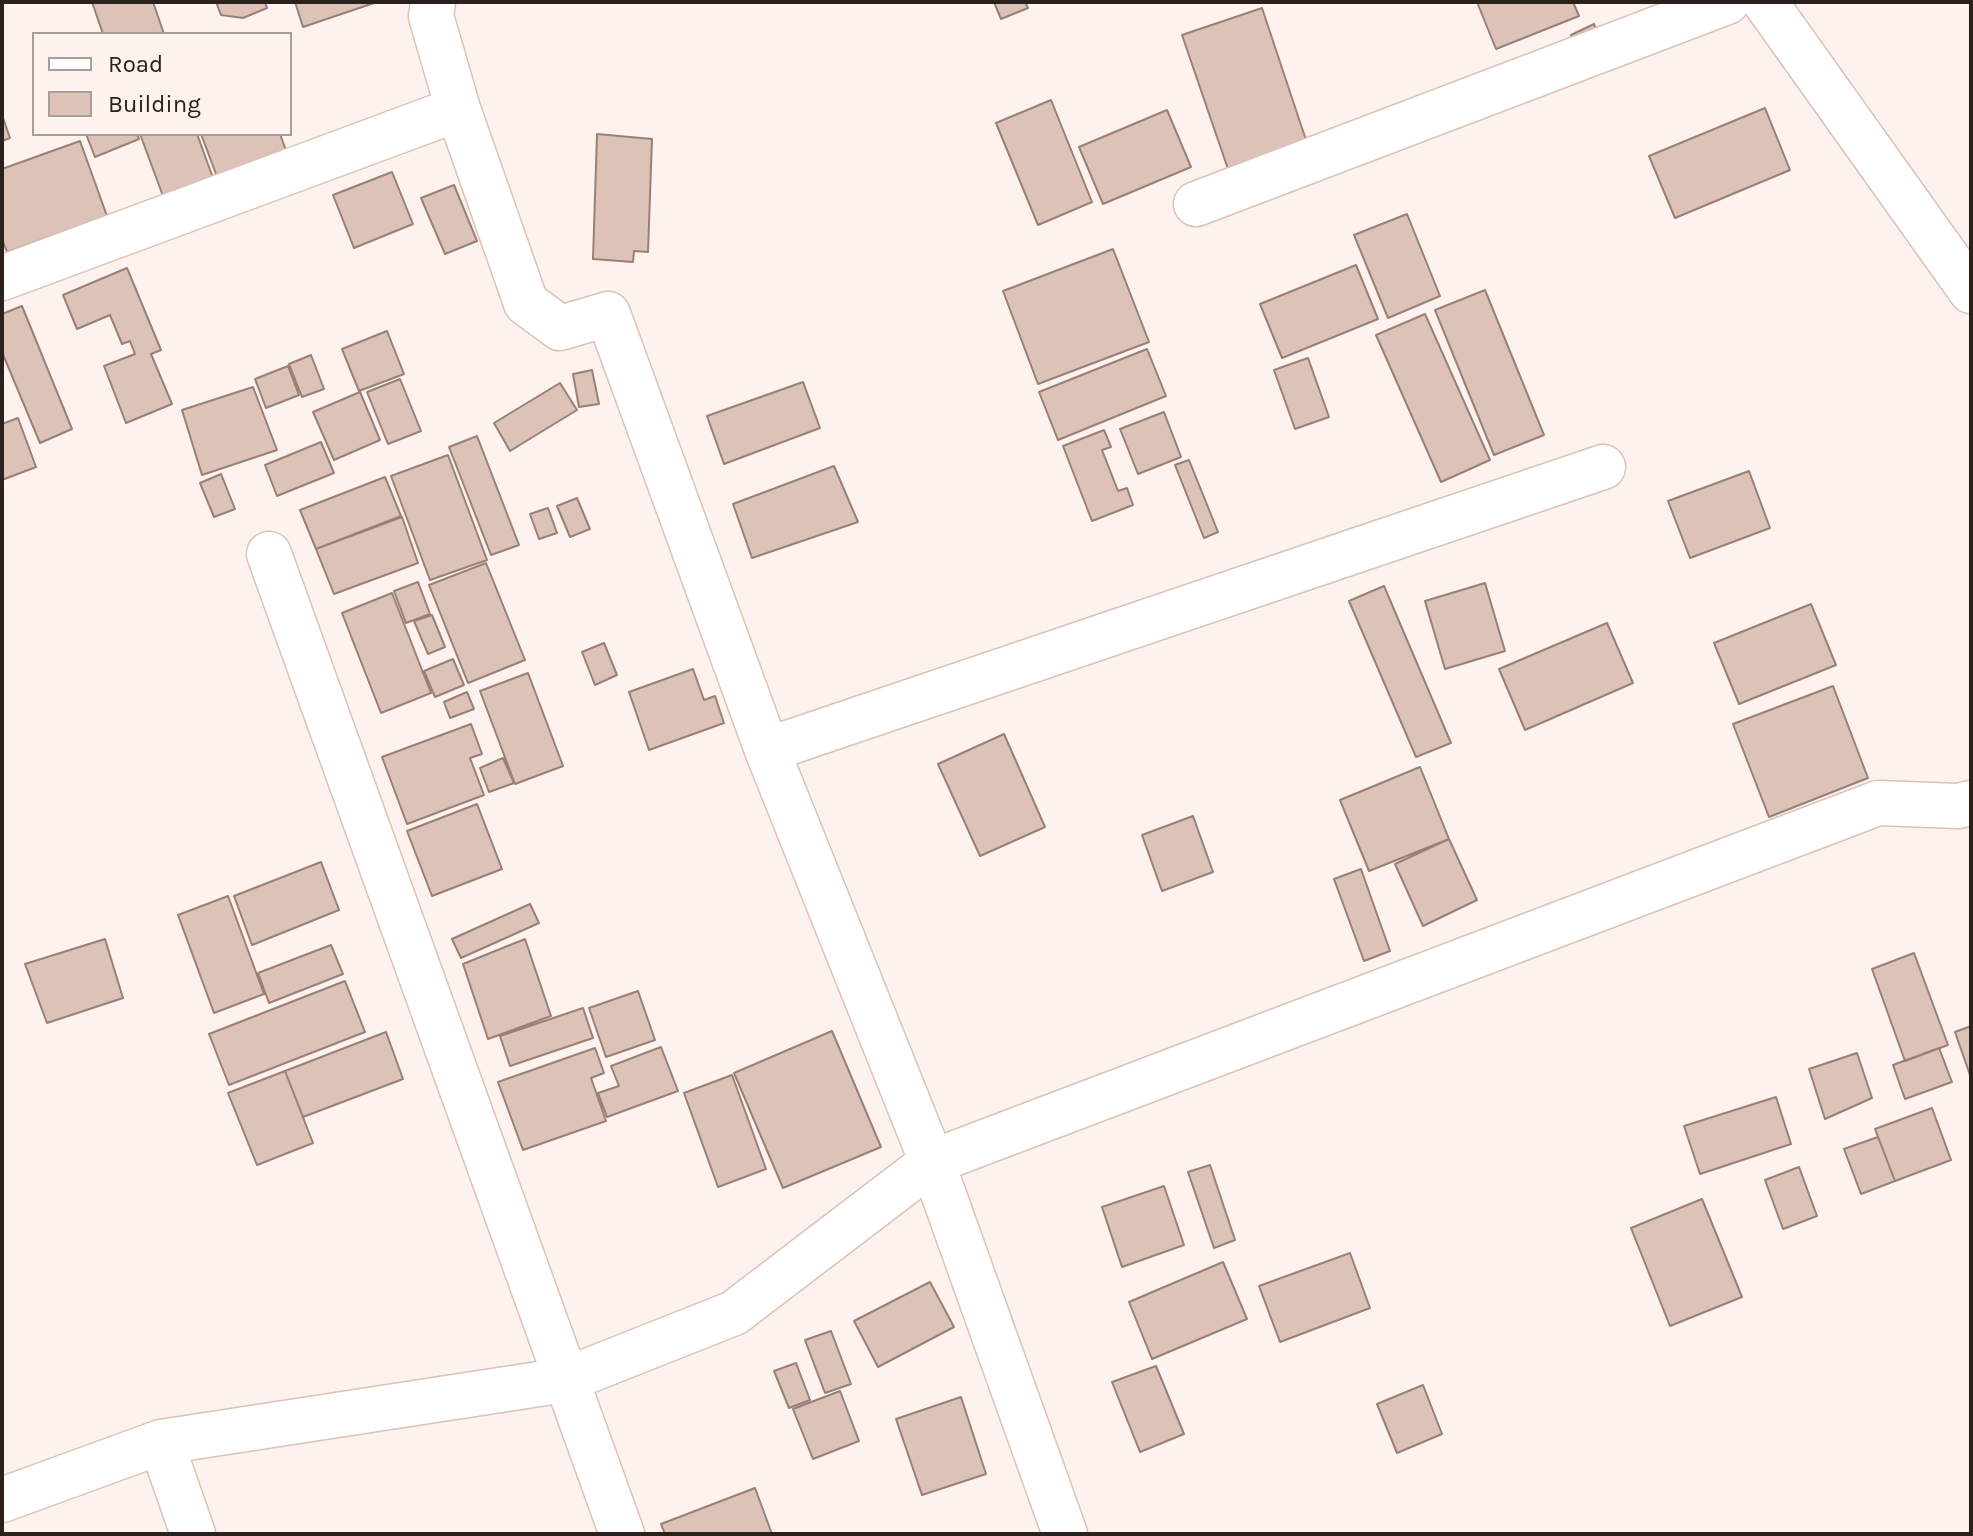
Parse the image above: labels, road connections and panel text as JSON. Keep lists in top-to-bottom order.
{
  "legend": ["Road", "Building"]
}
